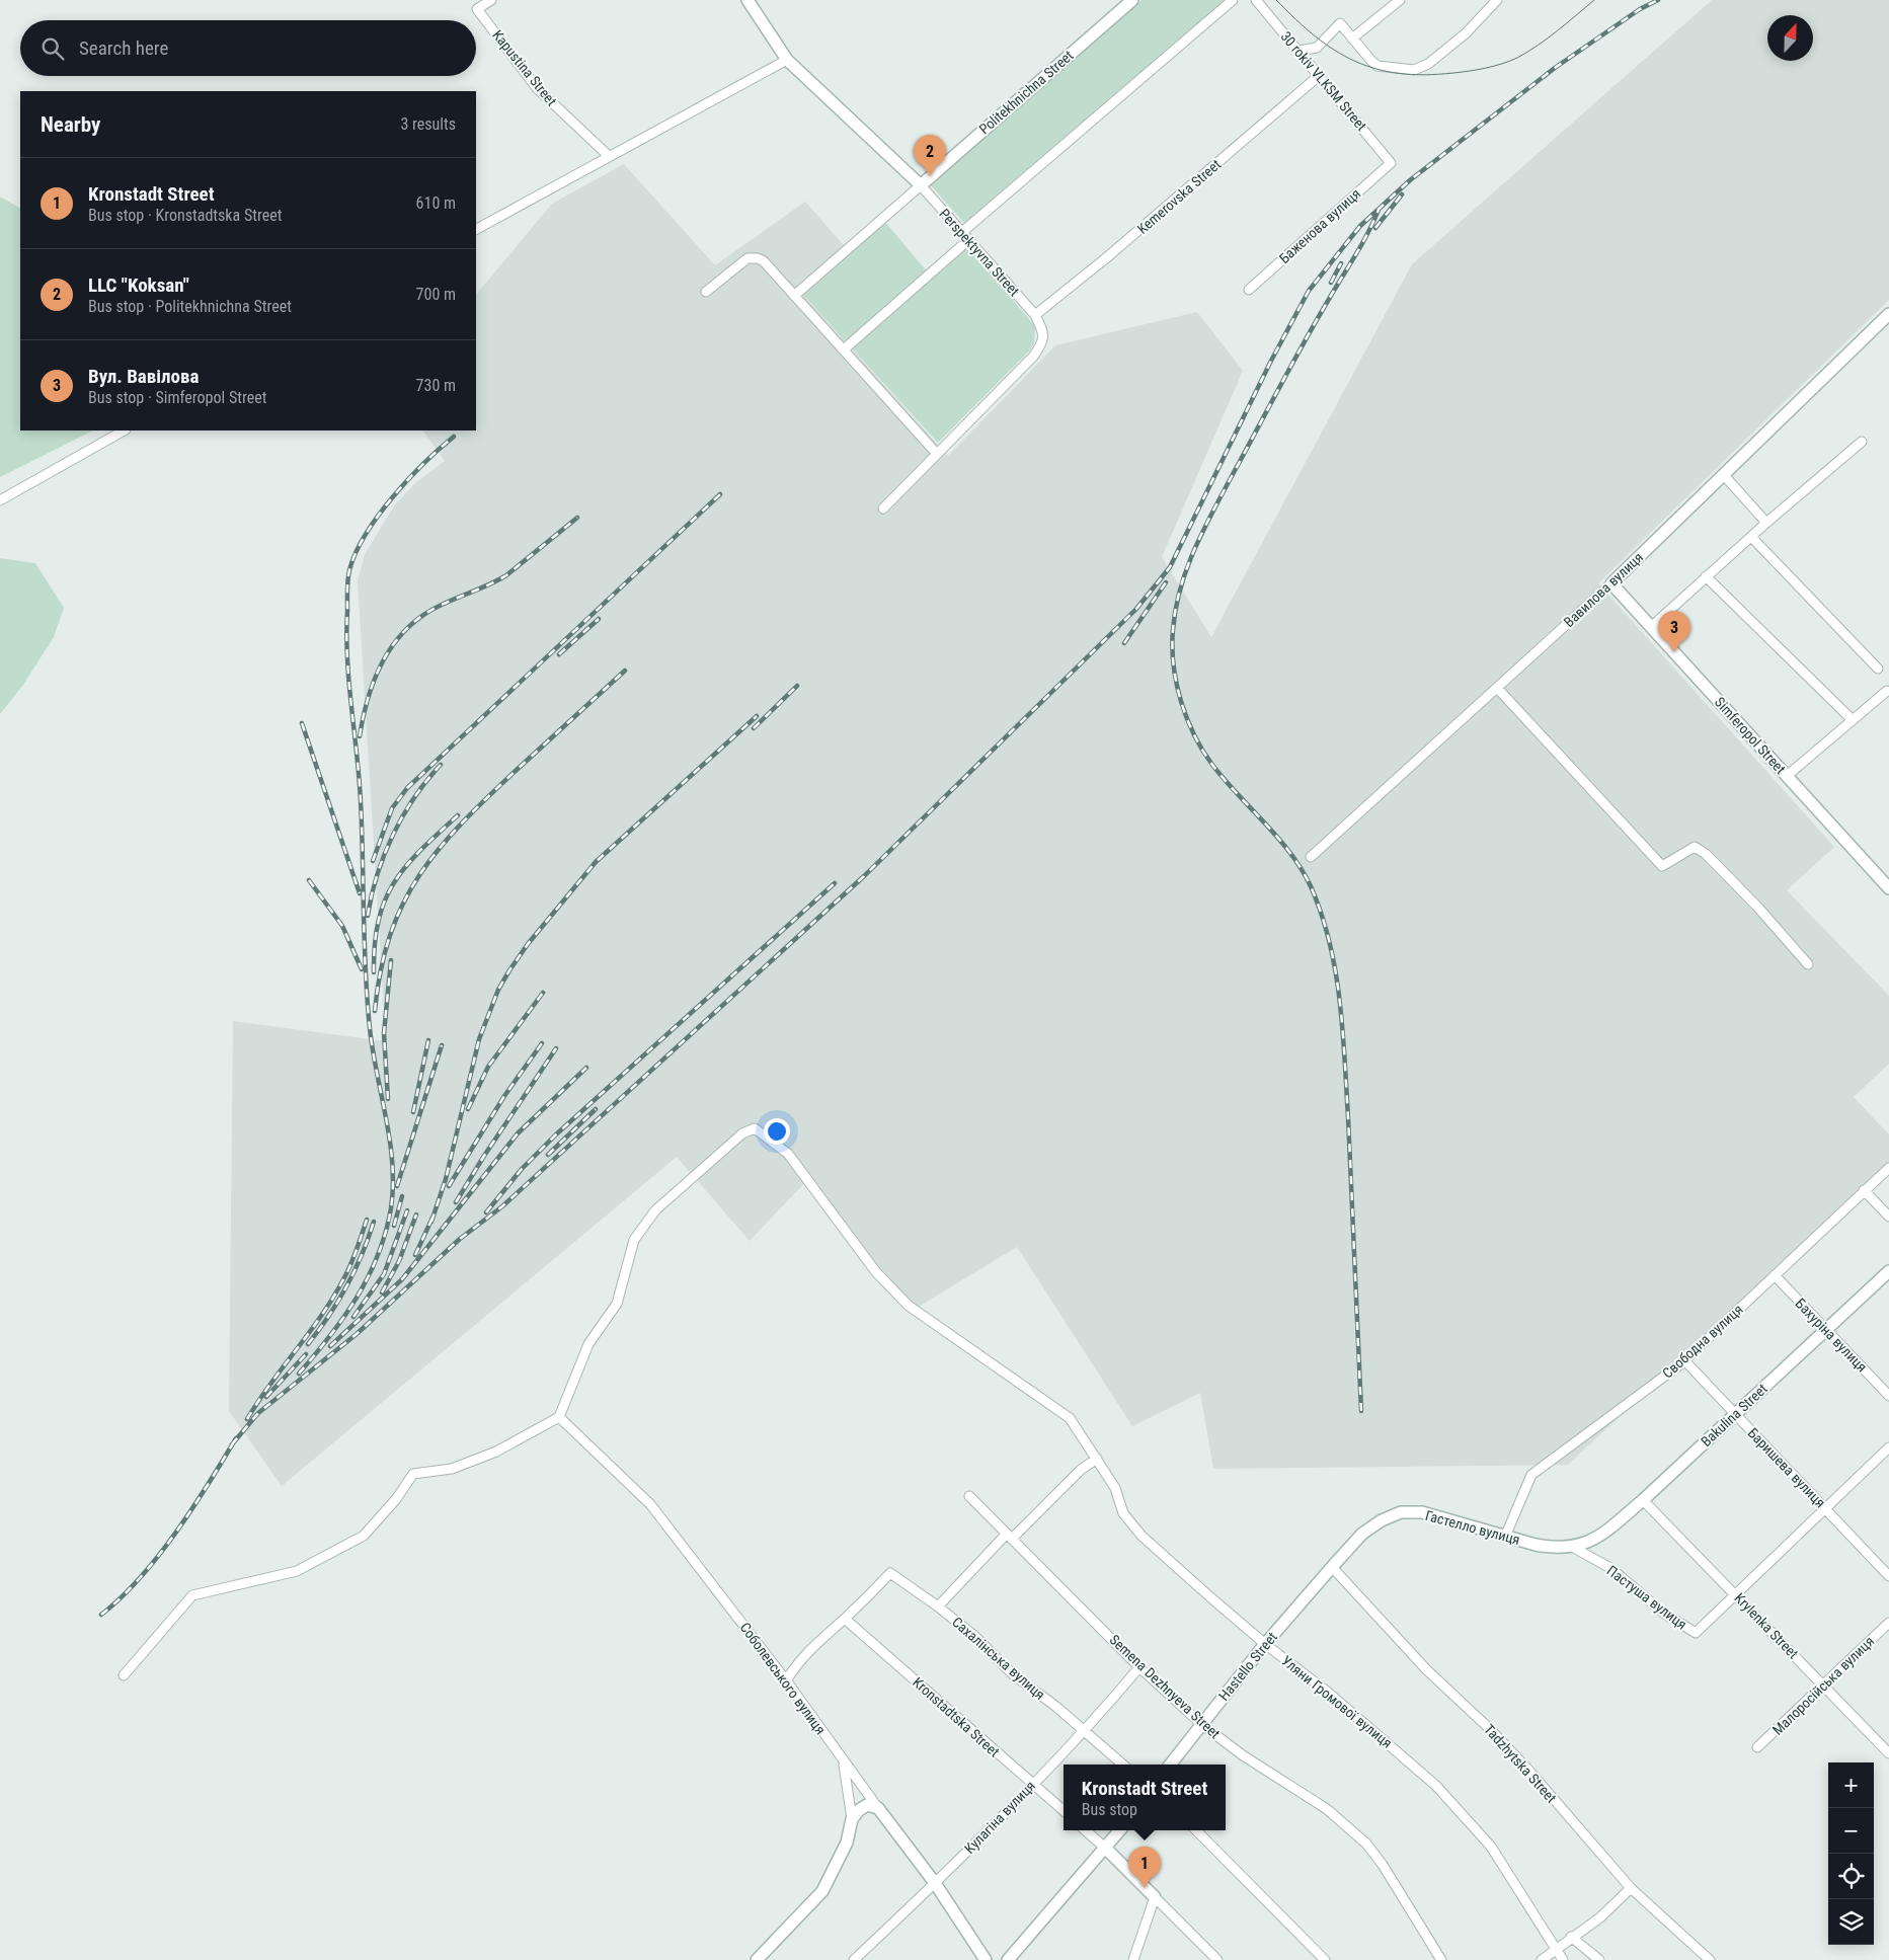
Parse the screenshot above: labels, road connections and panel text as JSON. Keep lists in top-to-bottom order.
{
  "streets": {
    "street": [
      "Kapustina Street",
      "30 rokiv VLKSM Street",
      "Politekhnichna Street",
      "Kemerovska Street",
      "Баженова вулиця",
      "Perspektyvna Street",
      "Вавилова вулиця",
      "Simferopol Street",
      "Бахуріна вулиця",
      "Свободна вулиця",
      "Bakulina Street",
      "Баришева вулиця",
      "Гастелло вулиця",
      "Пастуша вулиця",
      "Krylenka Street",
      "Сахалінська вулиця",
      "Hastello Street",
      "Соболевського вулиця",
      "Малоросійська вулиця",
      "Semena Dezhnyeva Street",
      "Уляни Громової вулиця",
      "Kronstadtska Street",
      "Tadzhytska Street",
      "Кулагіна вулиця"
    ]
  },
  "crossings": [
    ["30 rokiv VLKSM Street", "Kemerovska Street"],
    ["30 rokiv VLKSM Street", "Баженова вулиця"],
    ["Politekhnichna Street", "Perspektyvna Street"],
    ["Kemerovska Street", "Perspektyvna Street"],
    ["Вавилова вулиця", "Simferopol Street"],
    ["Бахуріна вулиця", "Свободна вулиця"],
    ["Бахуріна вулиця", "Bakulina Street"],
    ["Свободна вулиця", "Баришева вулиця"],
    ["Свободна вулиця", "Гастелло вулиця"],
    ["Bakulina Street", "Баришева вулиця"],
    ["Bakulina Street", "Гастелло вулиця"],
    ["Bakulina Street", "Пастуша вулиця"],
    ["Bakulina Street", "Krylenka Street"],
    ["Гастелло вулиця", "Пастуша вулиця"],
    ["Гастелло вулиця", "Hastello Street"],
    ["Гастелло вулиця", "Tadzhytska Street"],
    ["Пастуша вулиця", "Krylenka Street"],
    ["Krylenka Street", "Малоросійська вулиця"],
    ["Сахалінська вулиця", "Kronstadtska Street"],
    ["Сахалінська вулиця", "Кулагіна вулиця"],
    ["Hastello Street", "Semena Dezhnyeva Street"],
    ["Hastello Street", "Уляни Громової вулиця"],
    ["Hastello Street", "Tadzhytska Street"],
    ["Соболевського вулиця", "Уляни Громової вулиця"],
    ["Соболевського вулиця", "Кулагіна вулиця"],
    ["Semena Dezhnyeva Street", "Кулагіна вулиця"],
    ["Kronstadtska Street", "Кулагіна вулиця"]
  ],
  "north": "top",
  "page": {
    "search": "Search here",
    "heading": ["Nearby", "3 results"],
    "pins": ["2", "3", "1"],
    "list": [
      {
        "mark": "1",
        "name": "Kronstadt Street",
        "note": "Bus stop · Kronstadtska Street",
        "value": "610 m"
      },
      {
        "mark": "2",
        "name": "LLC \"Koksan\"",
        "note": "Bus stop · Politekhnichna Street",
        "value": "700 m"
      },
      {
        "mark": "3",
        "name": "Вул. Вавілова",
        "note": "Bus stop · Simferopol Street",
        "value": "730 m"
      }
    ],
    "map_buttons": ["+", "−"],
    "popup": ["Kronstadt Street", "Bus stop"]
  }
}
